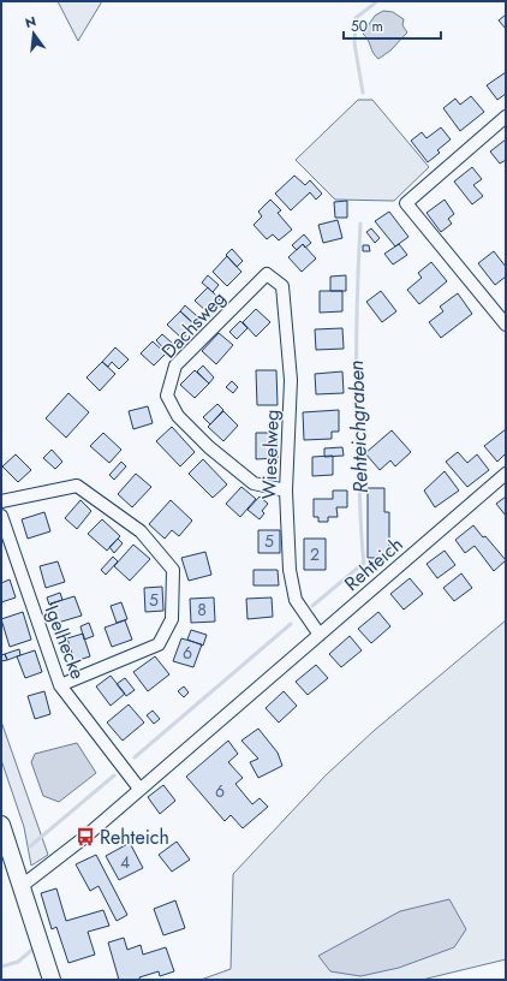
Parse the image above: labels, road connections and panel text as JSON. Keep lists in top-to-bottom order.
{
  "streets": {
    "street": [
      "Dachsweg",
      "Wieselweg",
      "Rehteich",
      "Igelhecke"
    ]
  },
  "crossings": [
    ["Dachsweg", "Wieselweg"],
    ["Wieselweg", "Rehteich"],
    ["Rehteich", "Igelhecke"]
  ],
  "water": ["Rehteichgraben"],
  "places": {
    "bus stop": ["Rehteich"]
  },
  "house_numbers": [
    "5",
    "2",
    "5",
    "8",
    "6",
    "6",
    "4"
  ],
  "scale_bar": "50 m",
  "north": "top"
}
